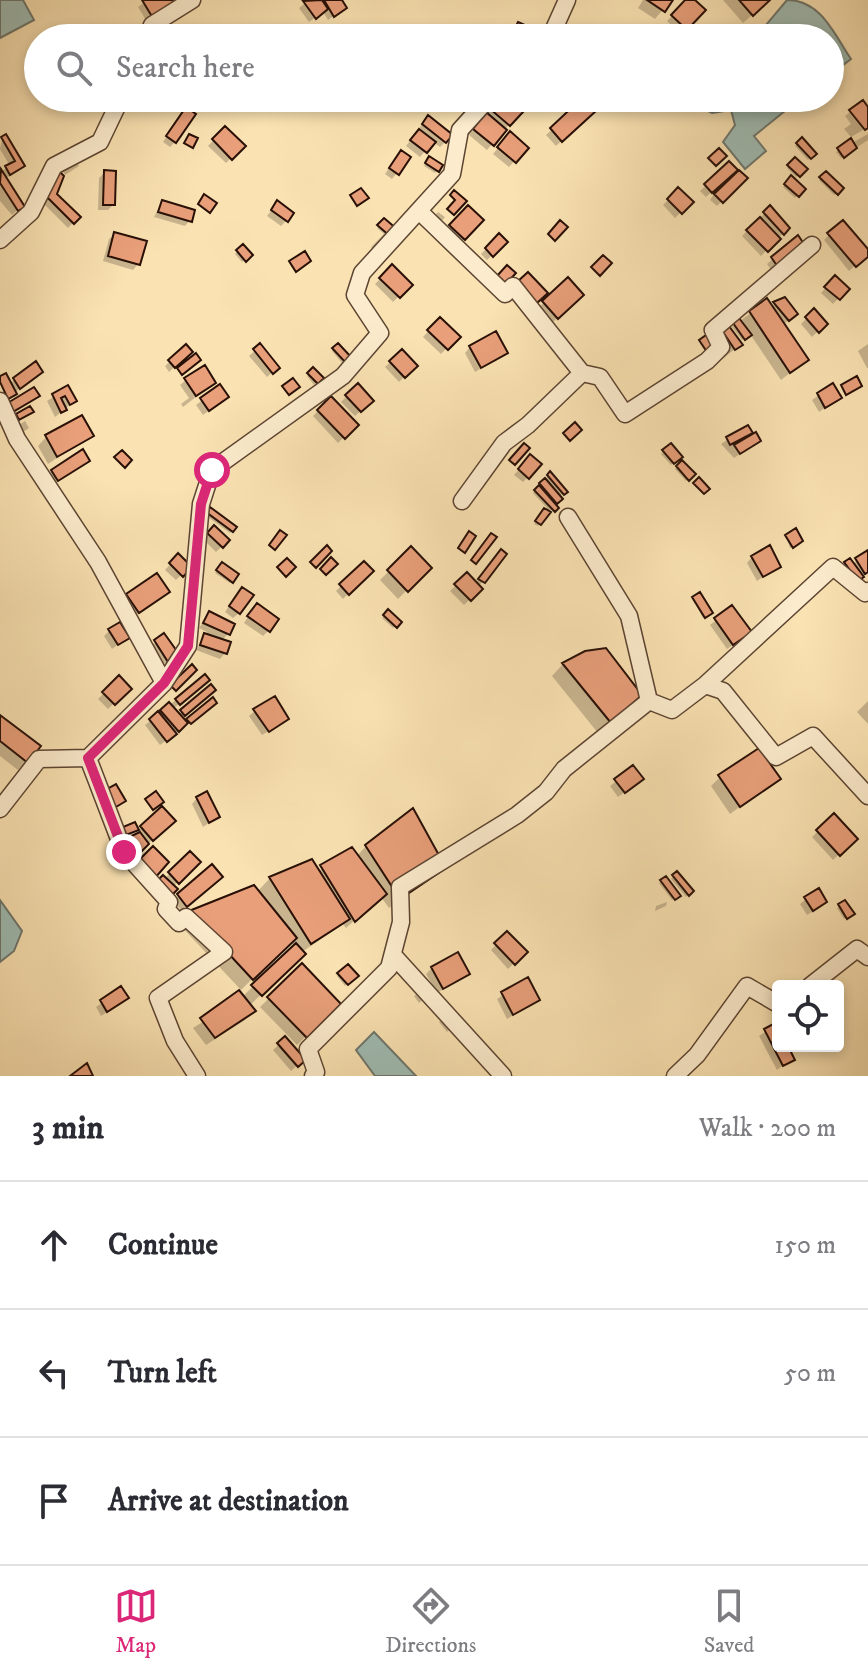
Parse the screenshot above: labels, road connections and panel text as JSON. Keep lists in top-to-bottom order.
{
  "page": {
    "search": "Search here",
    "heading": ["3 min", "Walk · 200 m"],
    "list": [
      ["Continue", "150 m"],
      ["Turn left", "50 m"],
      "Arrive at destination"
    ],
    "nav": ["Map", "Directions", "Saved"]
  }
}
